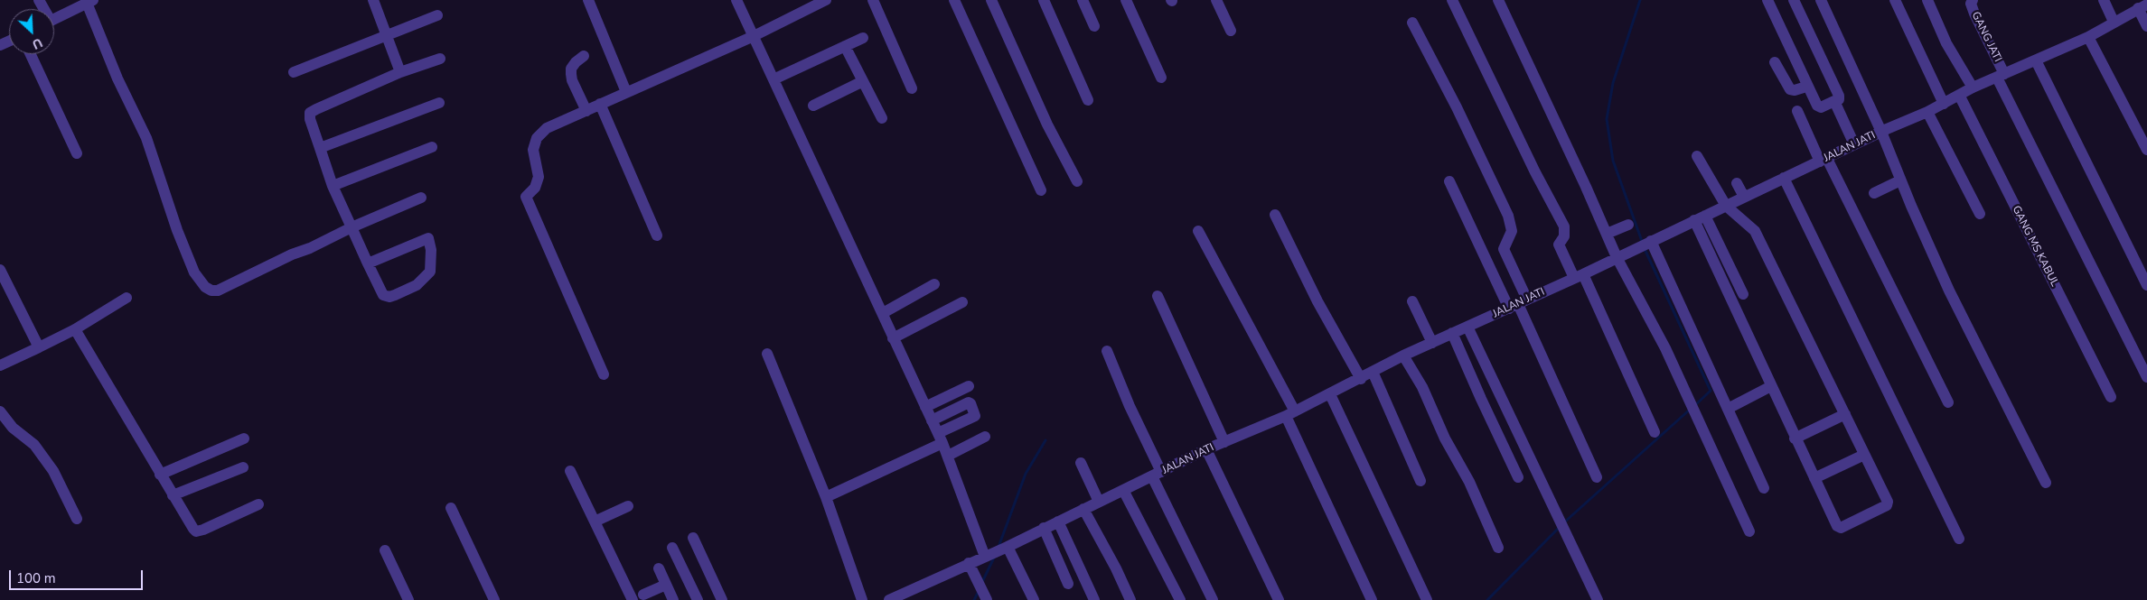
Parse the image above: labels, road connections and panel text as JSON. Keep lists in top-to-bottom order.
{
  "streets": {
    "street": ["GANG JATI", "JALAN JATI", "GANG MS KABUL"]
  },
  "crossings": [
    ["GANG JATI", "JALAN JATI"],
    ["JALAN JATI", "GANG MS KABUL"]
  ],
  "scale_bar": "100 m",
  "north": "bottom right"
}
